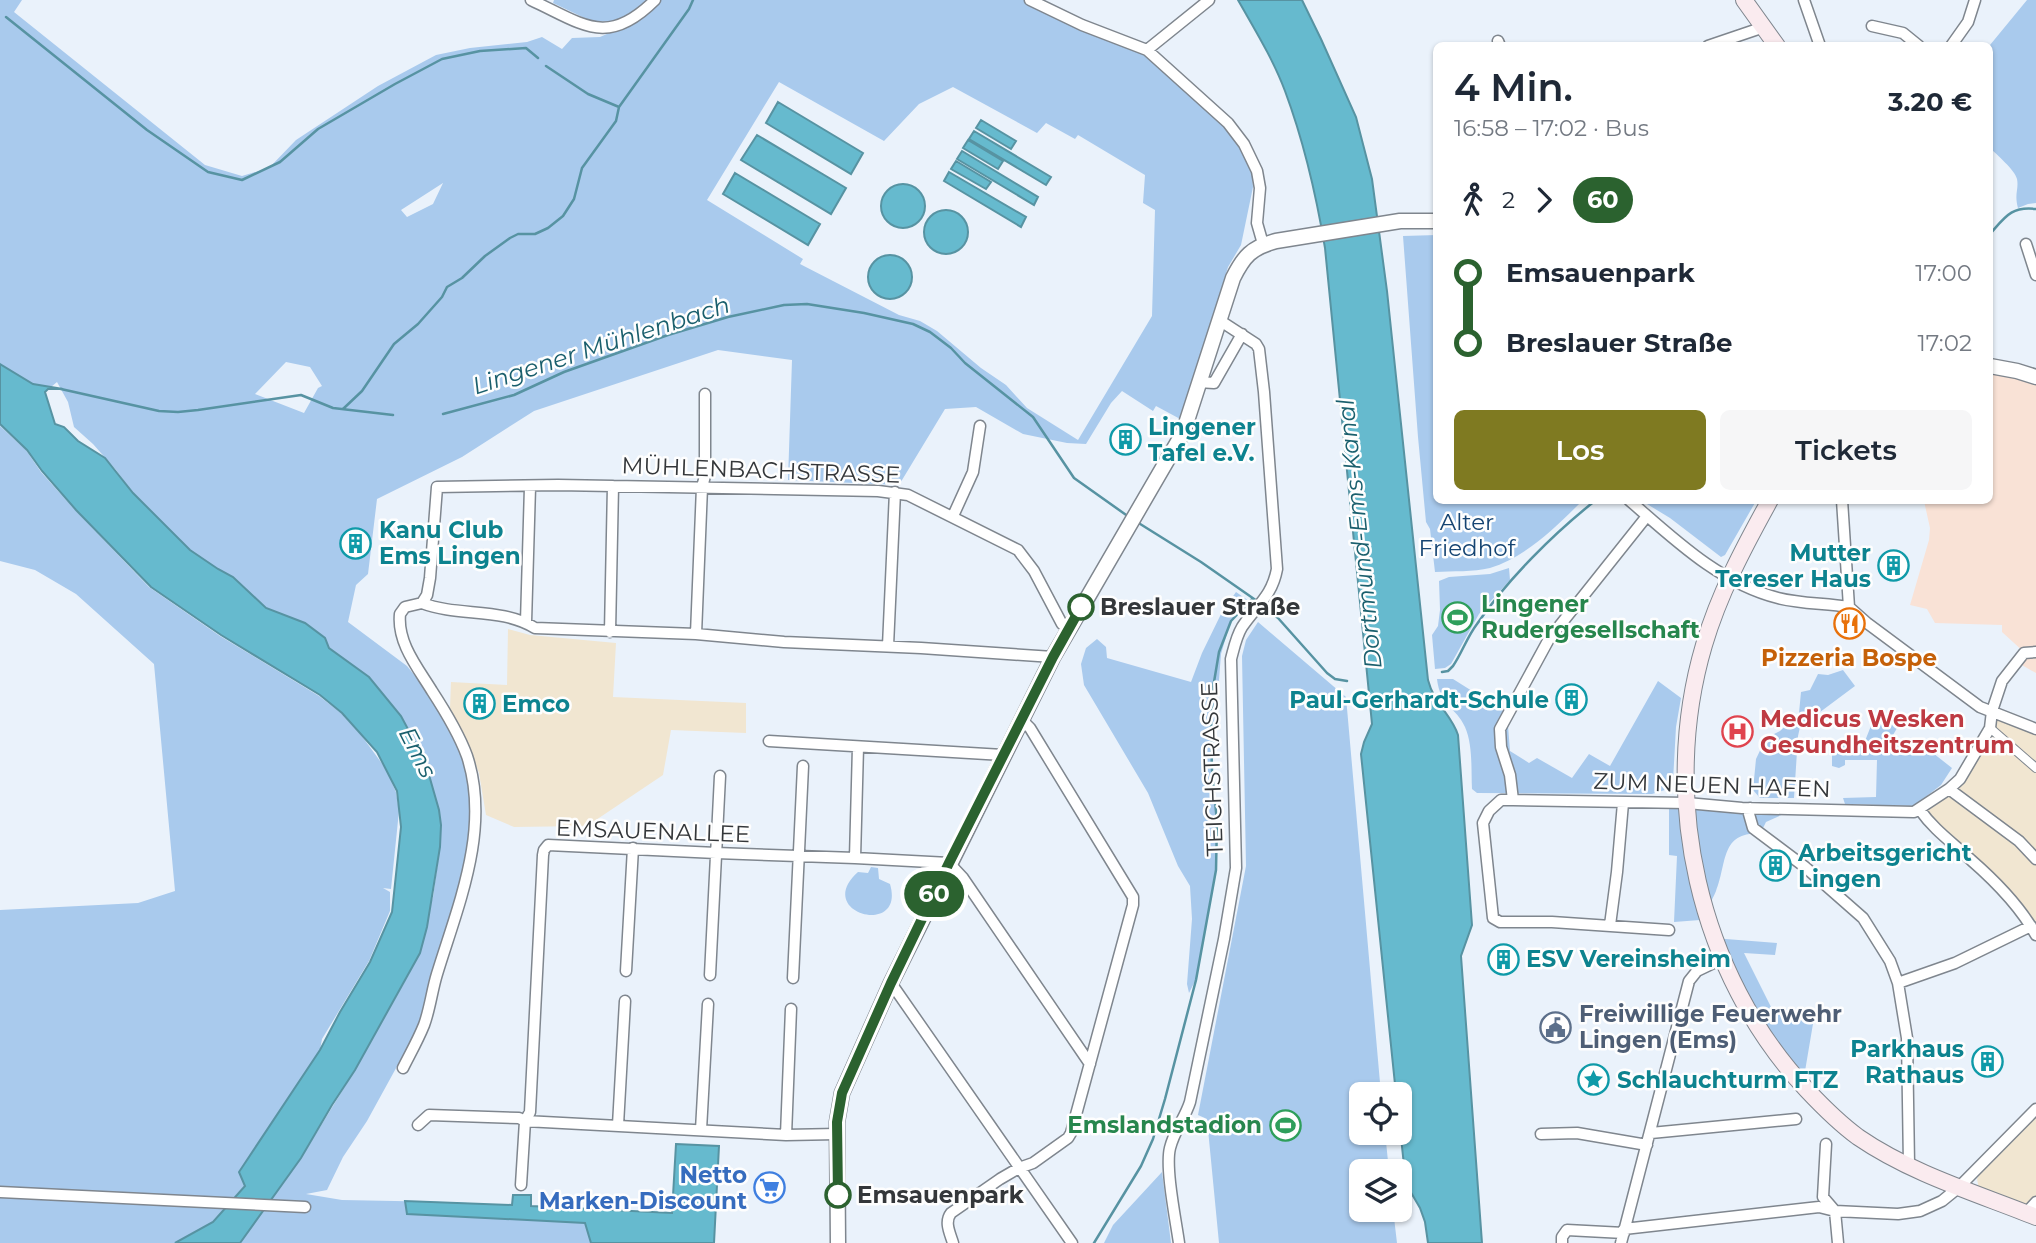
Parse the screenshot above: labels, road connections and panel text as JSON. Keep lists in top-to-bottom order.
{
  "streets": {
    "street": [
      "MÜHLENBACHSTRASSE",
      "TEICHSTRASSE",
      "ZUM NEUEN HAFEN",
      "EMSAUENALLEE"
    ]
  },
  "water": ["Lingener Mühlenbach", "Dortmund-Ems-Kanal", "Ems"],
  "parks": ["Alter Friedhof"],
  "places": {
    "building": [
      "Lingener Tafel e.V.",
      "Kanu Club Ems Lingen",
      "Mutter Tereser Haus",
      "Paul-Gerhardt-Schule",
      "Emco",
      "Arbeitsgericht Lingen",
      "ESV Vereinsheim",
      "Parkhaus Rathaus"
    ],
    "other": ["Breslauer Straße", "Emsauenpark"],
    "sports": ["Lingener Rudergesellschaft", "Emslandstadion"],
    "restaurant": ["Pizzeria Bospe"],
    "hospital": ["Medicus Wesken Gesundheitszentrum"],
    "public building": ["Freiwillige Feuerwehr Lingen (Ems)"],
    "place": ["Schlauchturm FTZ"],
    "supermarket": ["Netto Marken-Discount"]
  },
  "lines": ["bus line 60"],
  "page": {
    "on_map": "60",
    "heading": ["4 Min.", "16:58 – 17:02 · Bus", "3.20 €"],
    "legs": ["2", "60"],
    "list": [
      {
        "name": "Emsauenpark",
        "value": "17:00"
      },
      {
        "name": "Breslauer Straße",
        "value": "17:02"
      }
    ],
    "buttons": ["Los", "Tickets"]
  }
}
